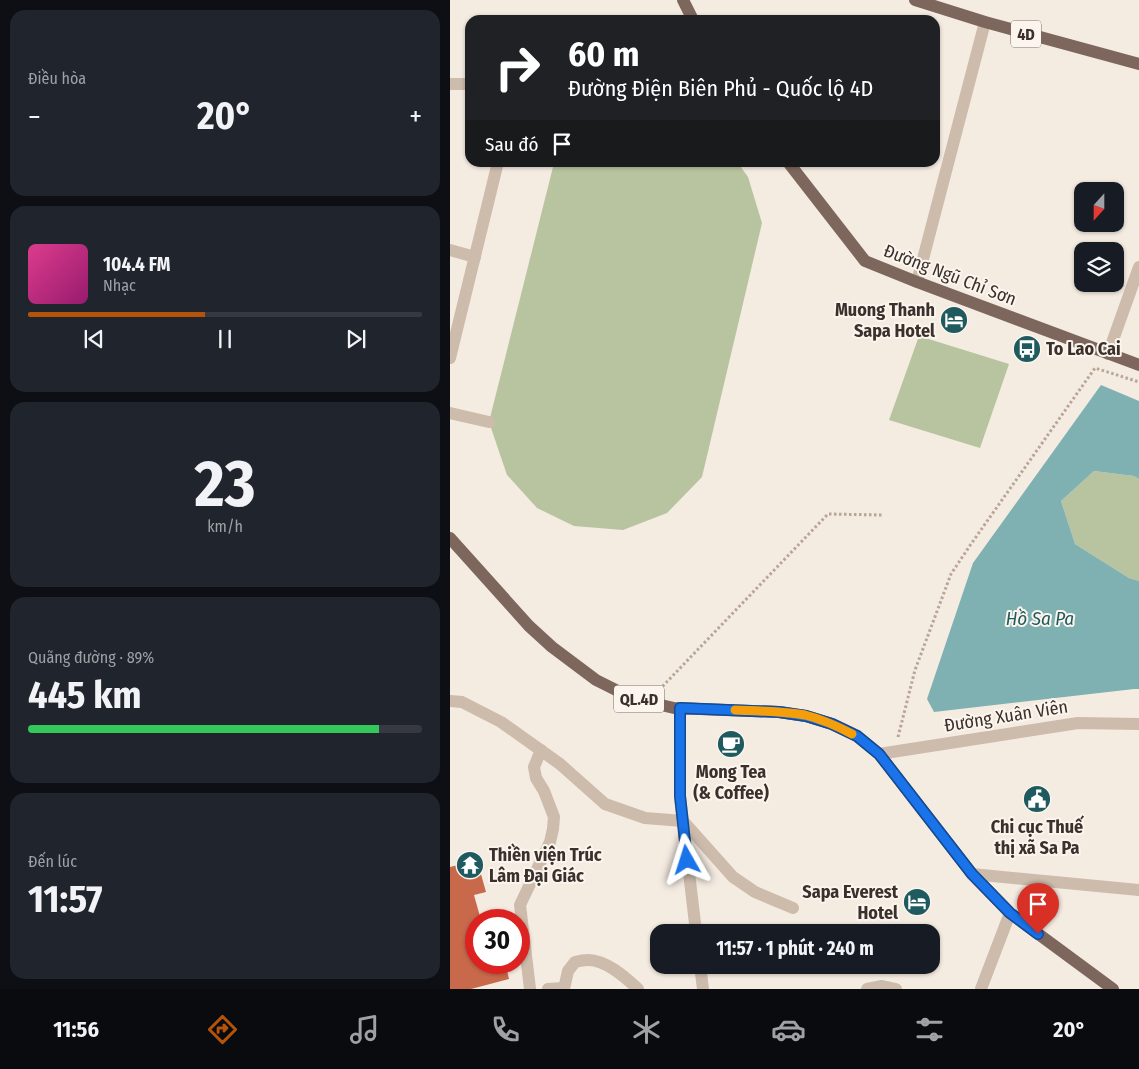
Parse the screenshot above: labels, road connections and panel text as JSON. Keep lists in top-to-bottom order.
{
  "streets": {
    "main road": ["4D", "Đường Ngũ Chỉ Sơn", "QL.4D"],
    "street": ["Đường Xuân Viên"]
  },
  "crossings": [
    ["QL.4D", "Đường Xuân Viên"]
  ],
  "water": ["Hồ Sa Pa"],
  "places": {
    "hotel": ["Muong Thanh Sapa Hotel", "Sapa Everest Hotel"],
    "bus stop": ["To Lao Cai"],
    "cafe": ["Mong Tea (& Coffee)"],
    "public building": ["Chi cục Thuế thị xã Sa Pa"],
    "temple": ["Thiền viện Trúc Lâm Đại Giác"]
  },
  "north": "bottom",
  "page": {
    "tile": [
      "Điều hòa",
      ["23", "km/h"],
      ["Quãng đường · 89%", "445 km"],
      ["Đến lúc", "11:57"]
    ],
    "turn": ["60 m", "Đường Điện Biên Phủ - Quốc lộ 4D"],
    "heat": ["−", "20°", "+"],
    "then": "Sau đó",
    "song": ["104.4 FM", "Nhạc"],
    "limit": "30",
    "trip": "11:57 · 1 phút · 240 m",
    "tabs": ["11:56", "20°"]
  }
}
